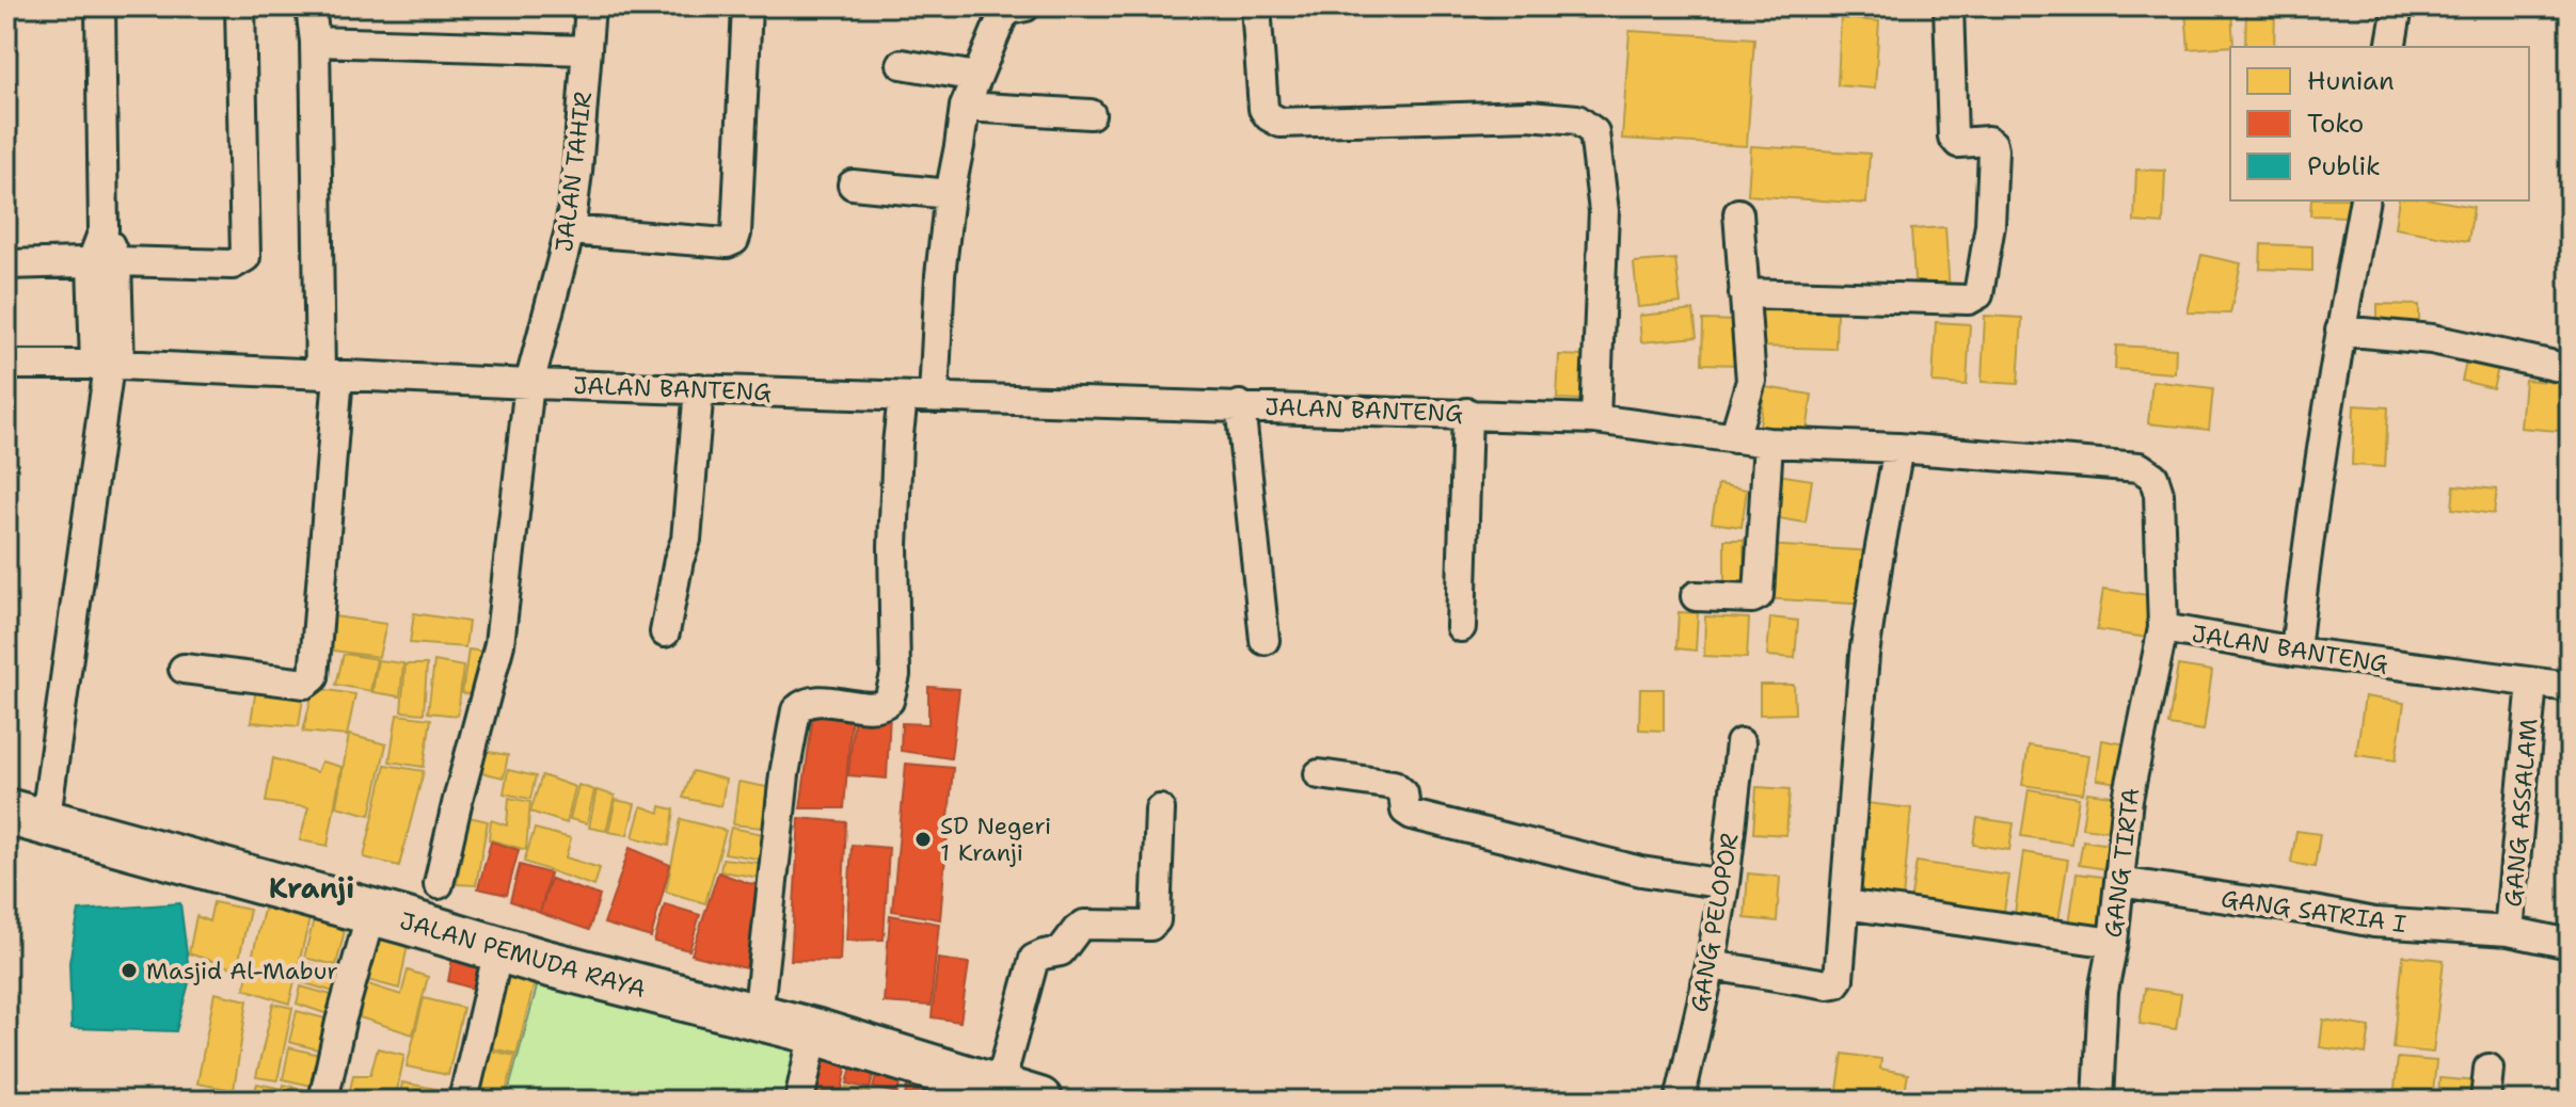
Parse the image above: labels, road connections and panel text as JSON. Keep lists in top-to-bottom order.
{
  "streets": {
    "main road": ["JALAN PEMUDA RAYA"],
    "street": [
      "JALAN TAHIR",
      "JALAN BANTENG",
      "GANG ASSALAM",
      "GANG TIRTA",
      "GANG SATRIA I",
      "GANG PELOPOR"
    ]
  },
  "crossings": [
    ["JALAN TAHIR", "JALAN BANTENG"],
    ["JALAN BANTENG", "GANG ASSALAM"],
    ["JALAN BANTENG", "GANG TIRTA"],
    ["GANG ASSALAM", "GANG SATRIA I"],
    ["GANG TIRTA", "GANG SATRIA I"]
  ],
  "districts": ["Kranji"],
  "places": ["SD Negeri 1 Kranji", "Masjid Al-Mabur"],
  "legend": ["Hunian", "Toko", "Publik"]
}
